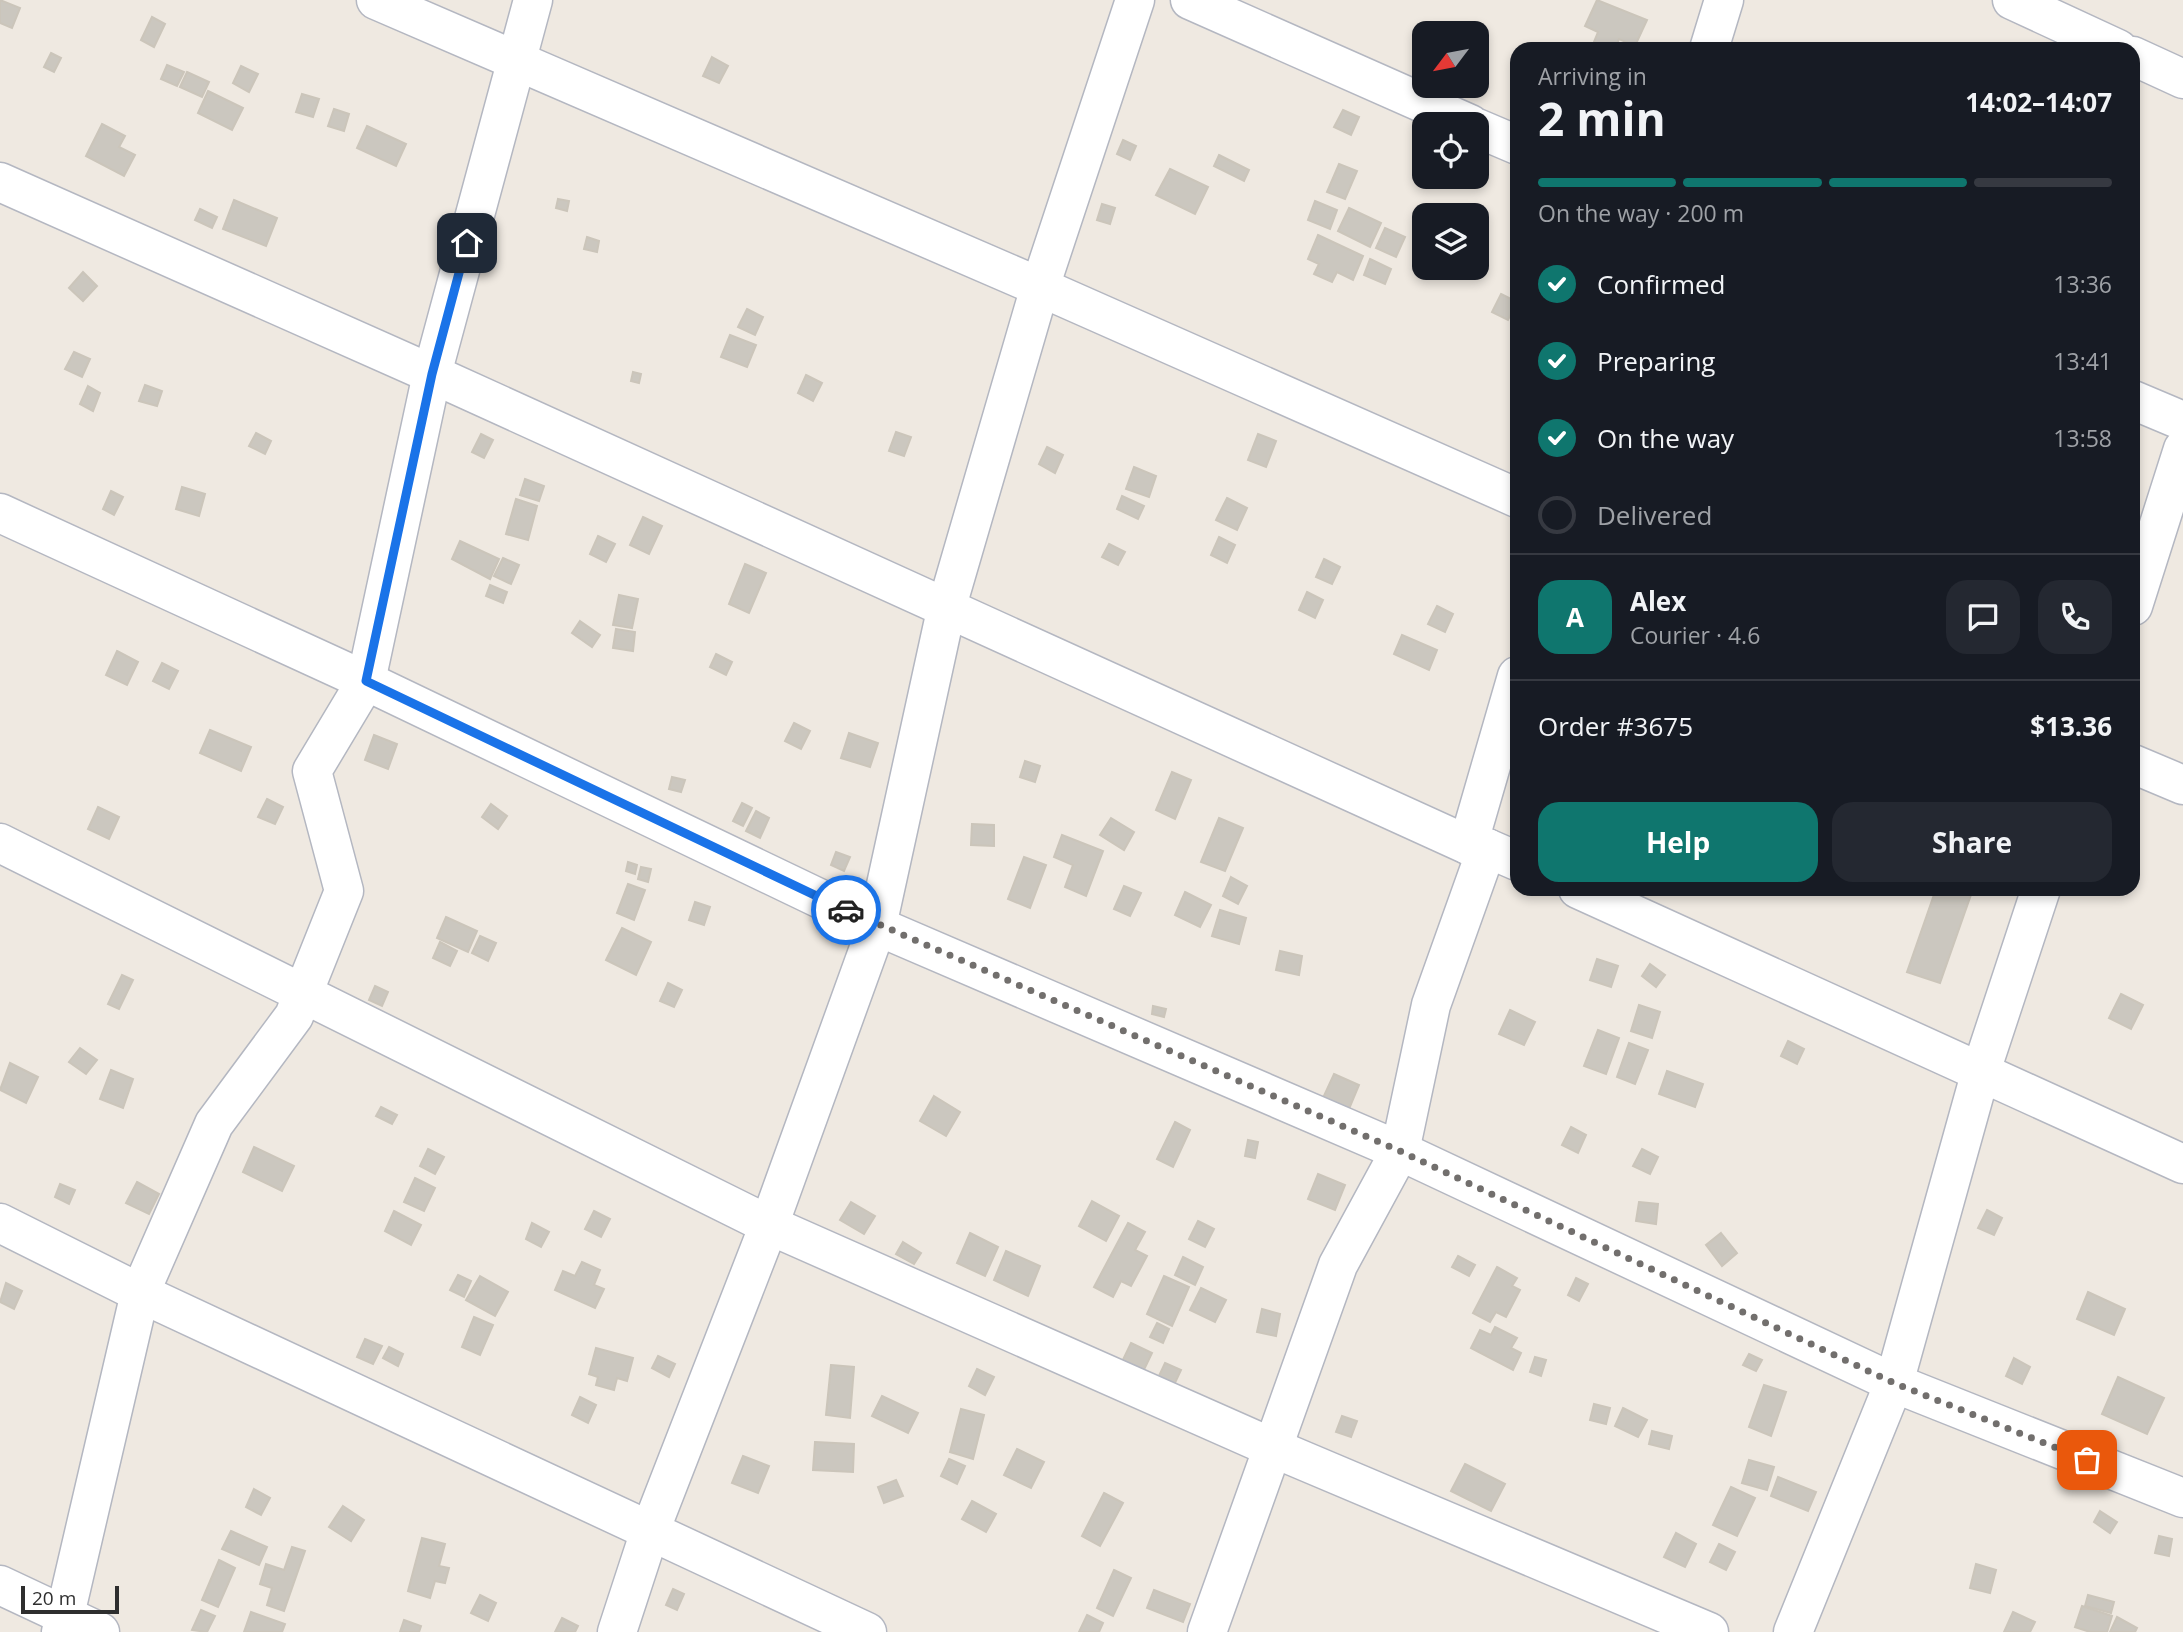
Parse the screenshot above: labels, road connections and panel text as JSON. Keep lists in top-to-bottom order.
{
  "scale_bar": "20 m",
  "north": "bottom left",
  "page": {
    "heading": ["2 min", "Arriving in", "14:02–14:07"],
    "panel": [
      "Alex",
      "Courier · 4.6",
      "Order #3675",
      "$13.36"
    ],
    "bar": "On the way · 200 m",
    "list": [
      ["Confirmed", "13:36"],
      ["Preparing", "13:41"],
      ["On the way", "13:58"],
      "Delivered"
    ],
    "round": "A",
    "buttons": ["Help", "Share"],
    "scale": "20 m"
  }
}
